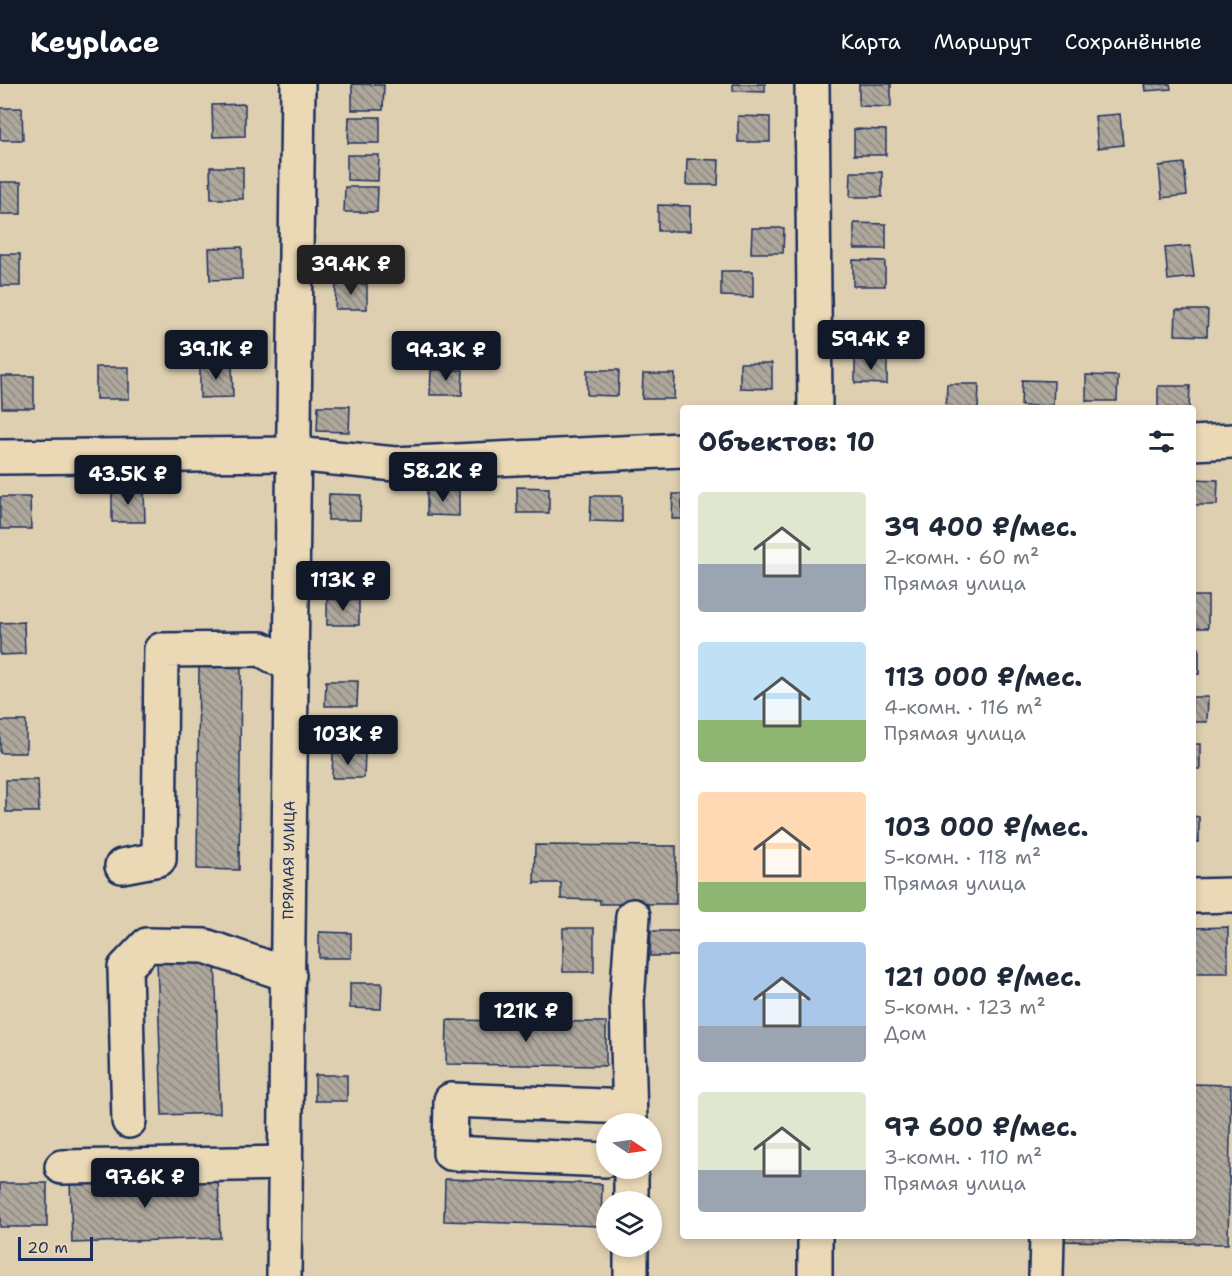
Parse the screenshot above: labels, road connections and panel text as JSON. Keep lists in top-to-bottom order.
{
  "streets": {
    "street": ["ПРЯМАЯ УЛИЦА"]
  },
  "scale_bar": "20 m",
  "north": "right",
  "page": {
    "header": "Keyplace",
    "nav": ["Карта", "Маршрут", "Сохранённые"],
    "price": [
      "39.4K ₽",
      "59.4K ₽",
      "39.1K ₽",
      "94.3K ₽",
      "58.2K ₽",
      "43.5K ₽",
      "113K ₽",
      "103K ₽",
      "121K ₽",
      "97.6K ₽"
    ],
    "heading": "Объектов: 10",
    "list": [
      {
        "name": "39 400 ₽/мес.",
        "note": "2-комн. · 60 m² · Прямая улица"
      },
      {
        "name": "113 000 ₽/мес.",
        "note": "4-комн. · 116 m² · Прямая улица"
      },
      {
        "name": "103 000 ₽/мес.",
        "note": "5-комн. · 118 m² · Прямая улица"
      },
      {
        "name": "121 000 ₽/мес.",
        "note": "5-комн. · 123 m² · Дом"
      },
      {
        "name": "97 600 ₽/мес.",
        "note": "3-комн. · 110 m² · Прямая улица"
      }
    ],
    "scale": "20 m"
  }
}
